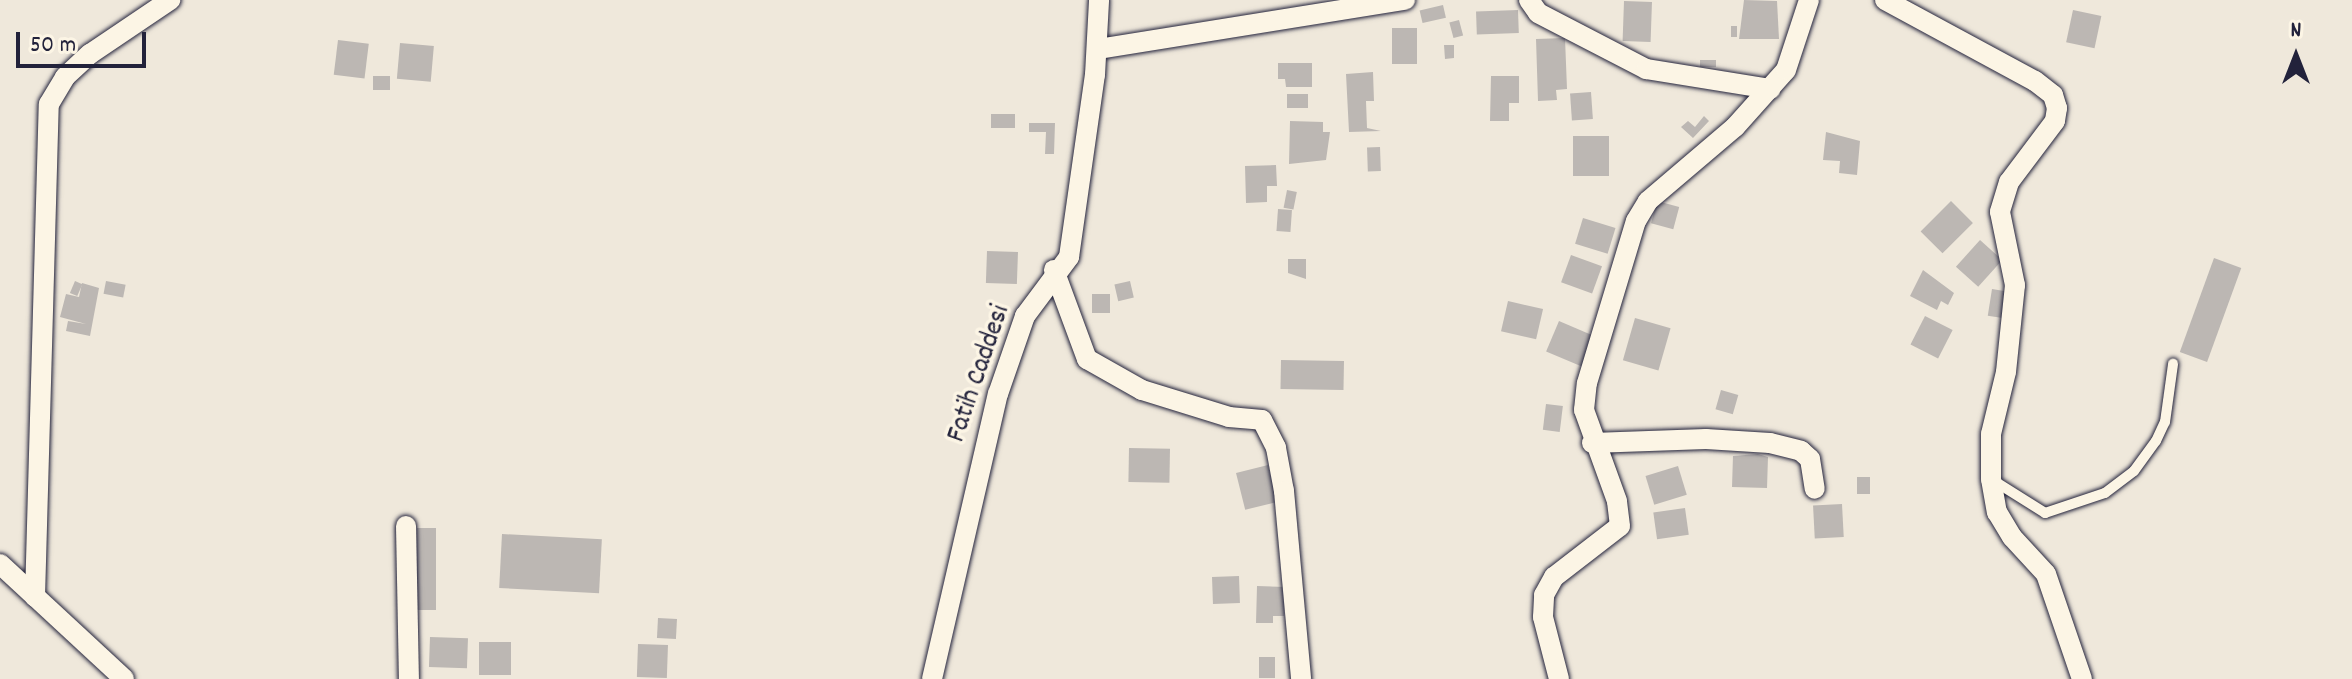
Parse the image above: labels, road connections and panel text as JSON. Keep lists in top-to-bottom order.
{
  "streets": {
    "street": ["Fatih Caddesi"]
  },
  "scale_bar": "50 m",
  "north": "top"
}
